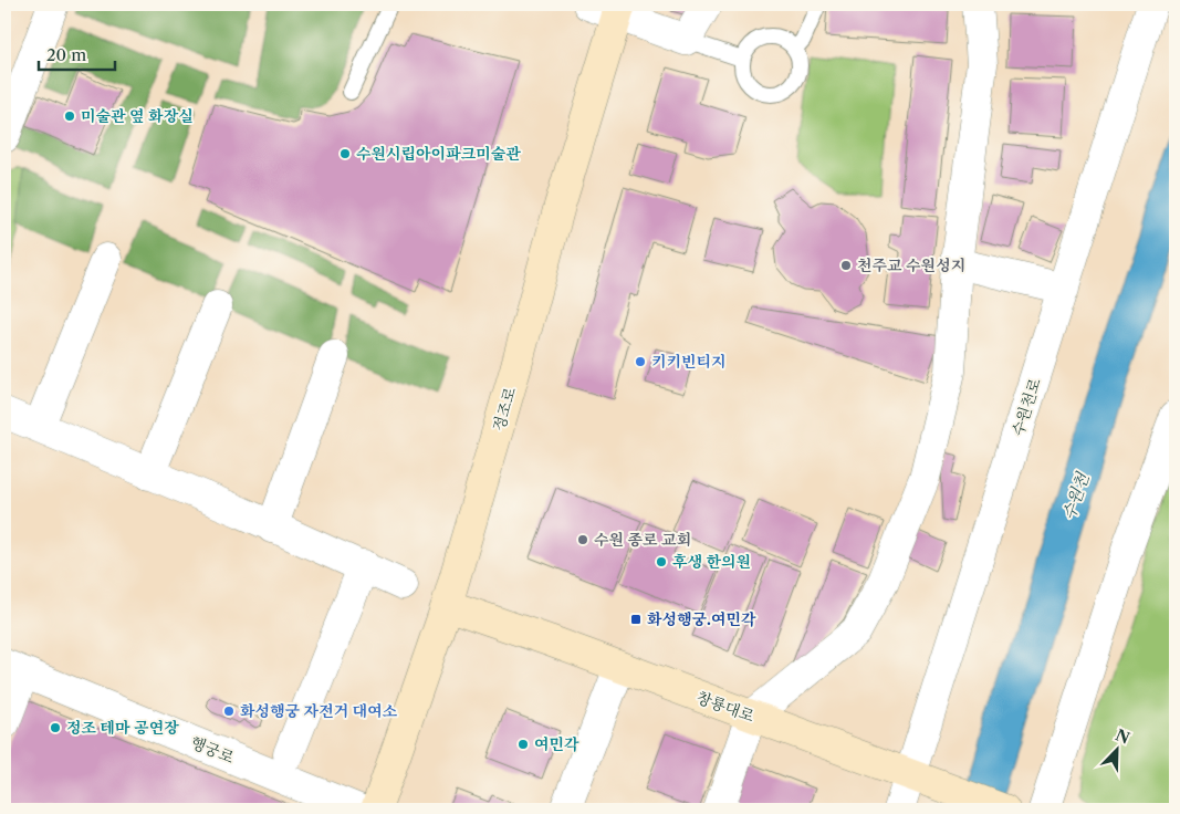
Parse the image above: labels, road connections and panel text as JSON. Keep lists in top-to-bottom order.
{
  "streets": {
    "street": [
      "수원천로",
      "정조로",
      "창룡대로",
      "행궁로"
    ]
  },
  "crossings": [
    ["수원천로", "창룡대로"],
    ["정조로", "창룡대로"]
  ],
  "water": ["수원천"],
  "places": {
    "other": [
      "미술관 옆 화장실",
      "수원시립아이파크미술관",
      "천주교 수원성지",
      "키키빈티지",
      "수원 종로 교회",
      "후생 한의원",
      "화성행궁 자전거 대여소",
      "정조 테마 공연장",
      "여민각"
    ],
    "transit": ["화성행궁.여민각"]
  },
  "scale_bar": "20 m",
  "north": "top right"
}
